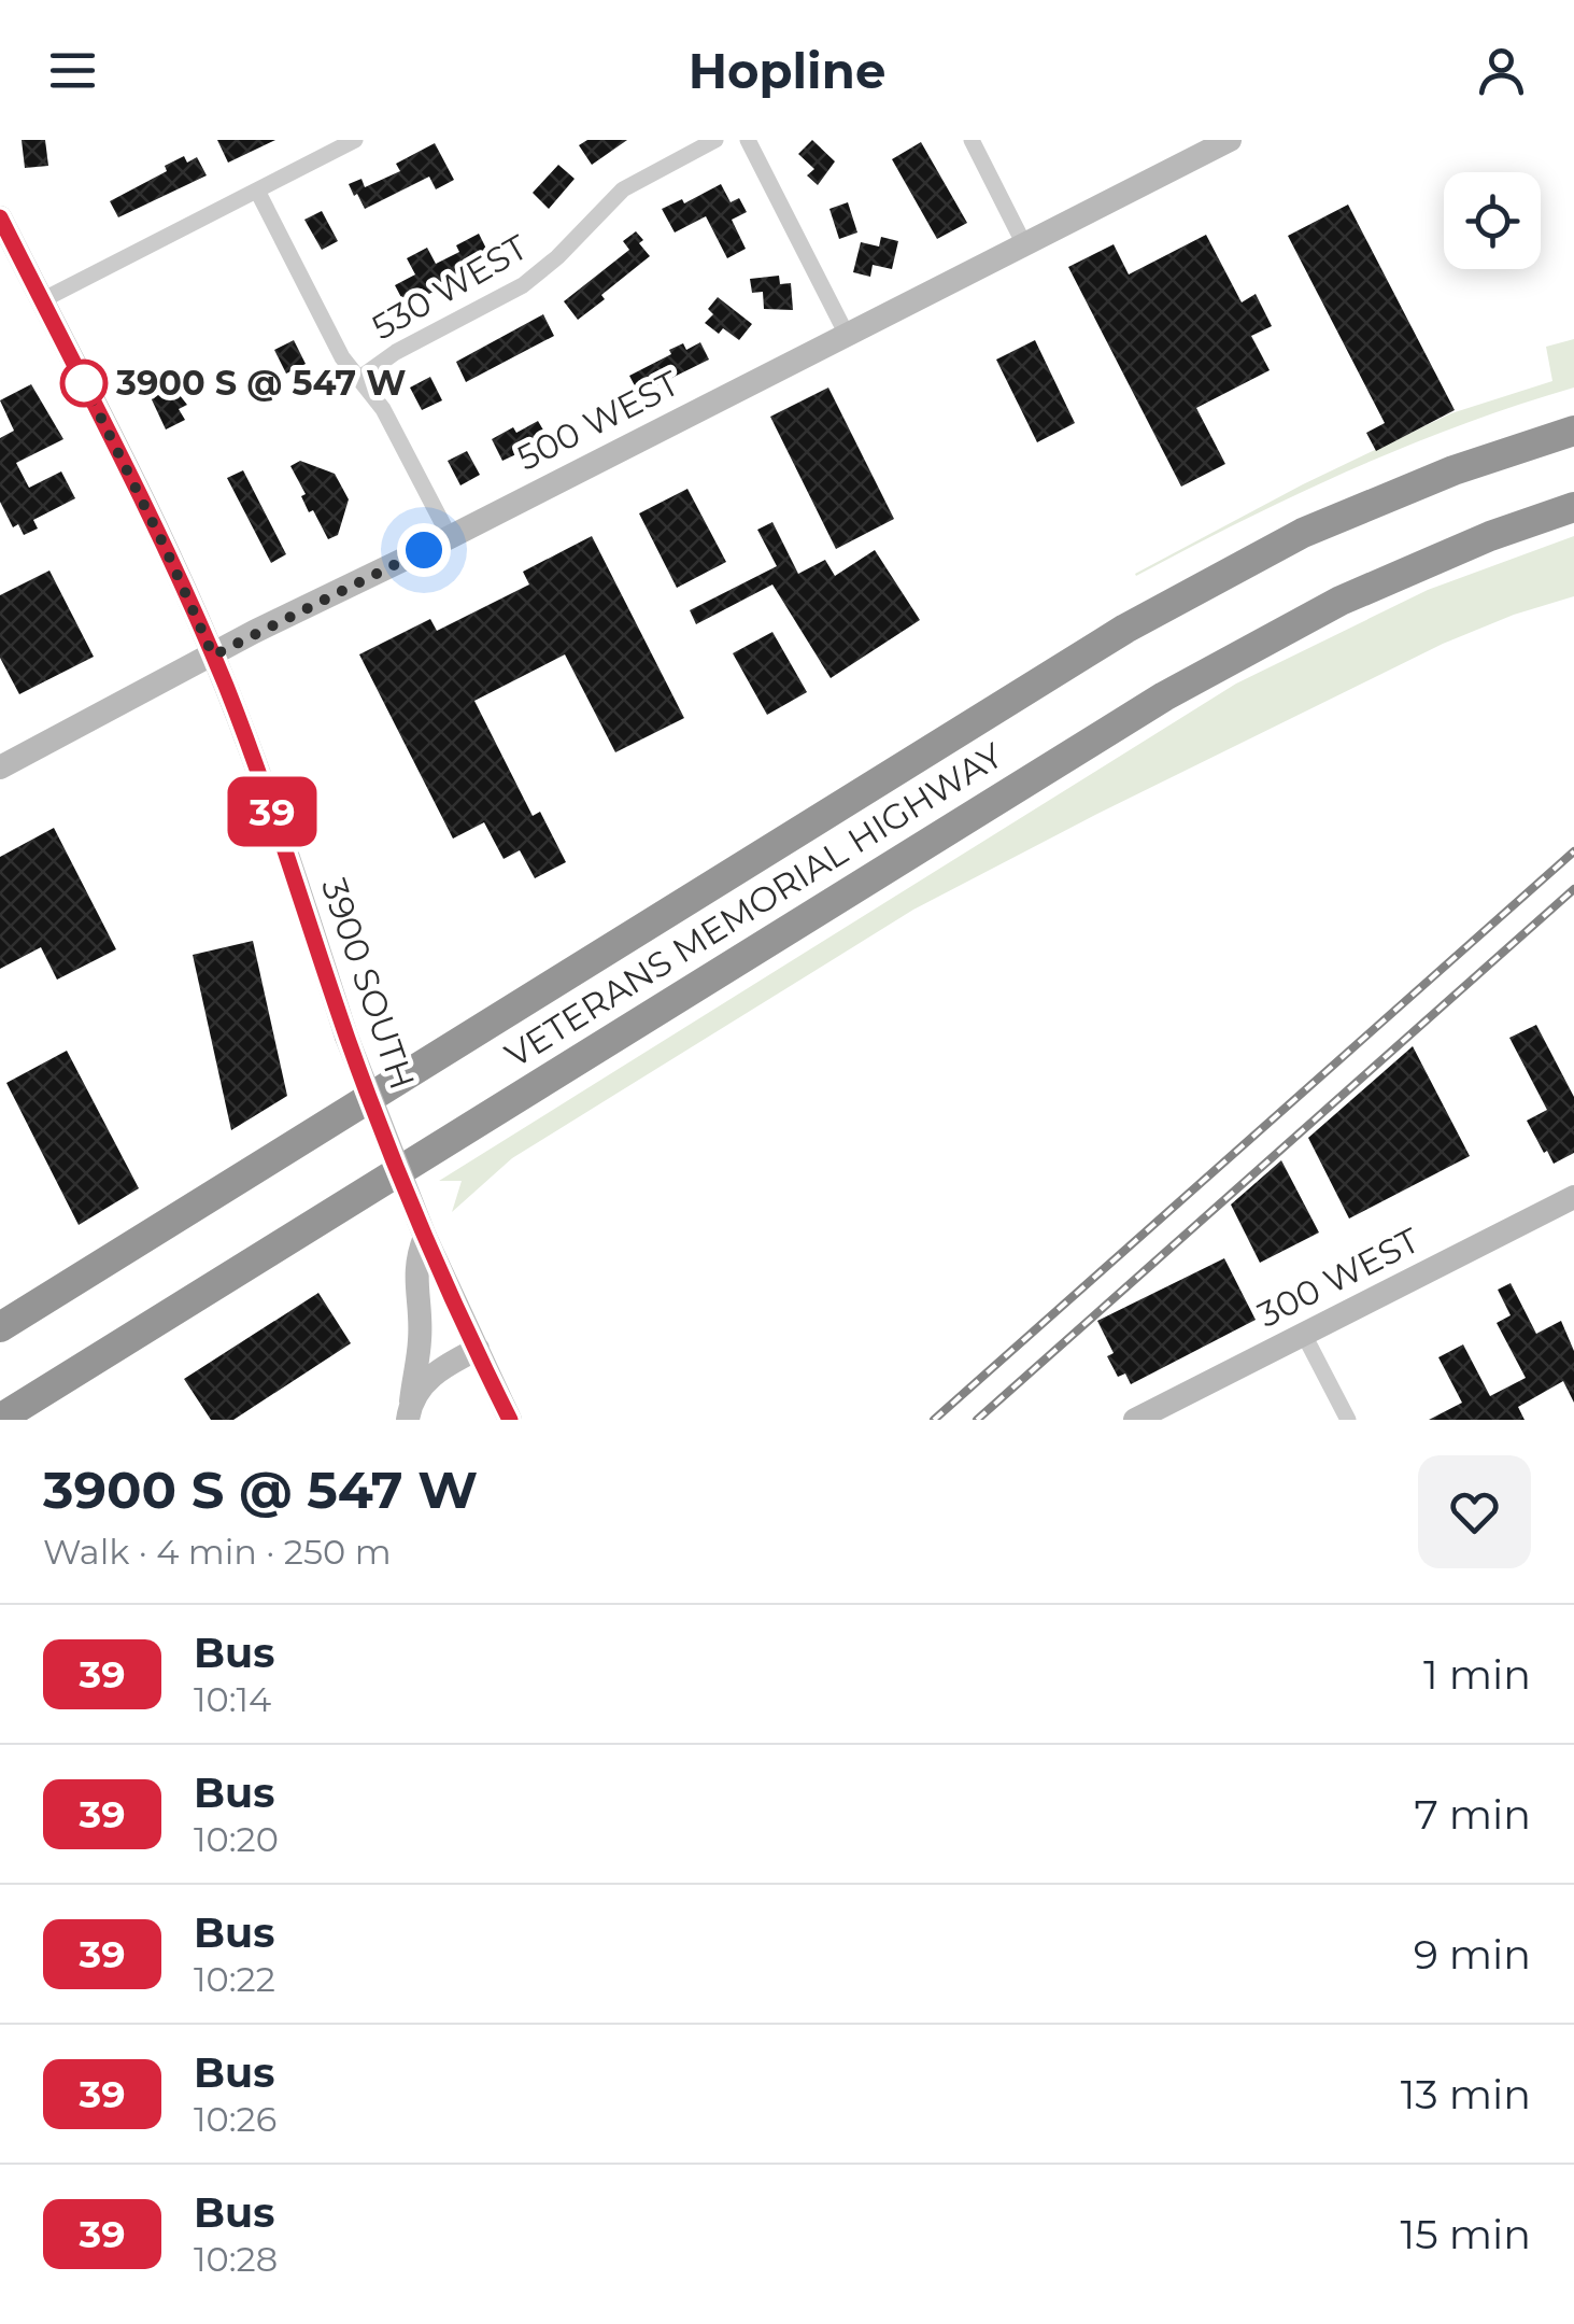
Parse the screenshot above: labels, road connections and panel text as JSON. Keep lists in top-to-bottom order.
{
  "streets": {
    "highway": ["VETERANS MEMORIAL HIGHWAY"],
    "main road": ["500 WEST", "3900 SOUTH", "300 WEST"],
    "street": ["530 WEST"]
  },
  "crossings": [
    ["500 WEST", "3900 SOUTH"]
  ],
  "places": ["3900 S @ 547 W"],
  "lines": ["bus line 39"],
  "page": {
    "header": "Hopline",
    "on_map": "39",
    "heading": ["3900 S @ 547 W", "Walk · 4 min · 250 m"],
    "list": [
      {
        "mark": "39",
        "name": "Bus",
        "note": "10:14",
        "value": "1 min"
      },
      {
        "mark": "39",
        "name": "Bus",
        "note": "10:20",
        "value": "7 min"
      },
      {
        "mark": "39",
        "name": "Bus",
        "note": "10:22",
        "value": "9 min"
      },
      {
        "mark": "39",
        "name": "Bus",
        "note": "10:26",
        "value": "13 min"
      },
      {
        "mark": "39",
        "name": "Bus",
        "note": "10:28",
        "value": "15 min"
      }
    ]
  }
}
